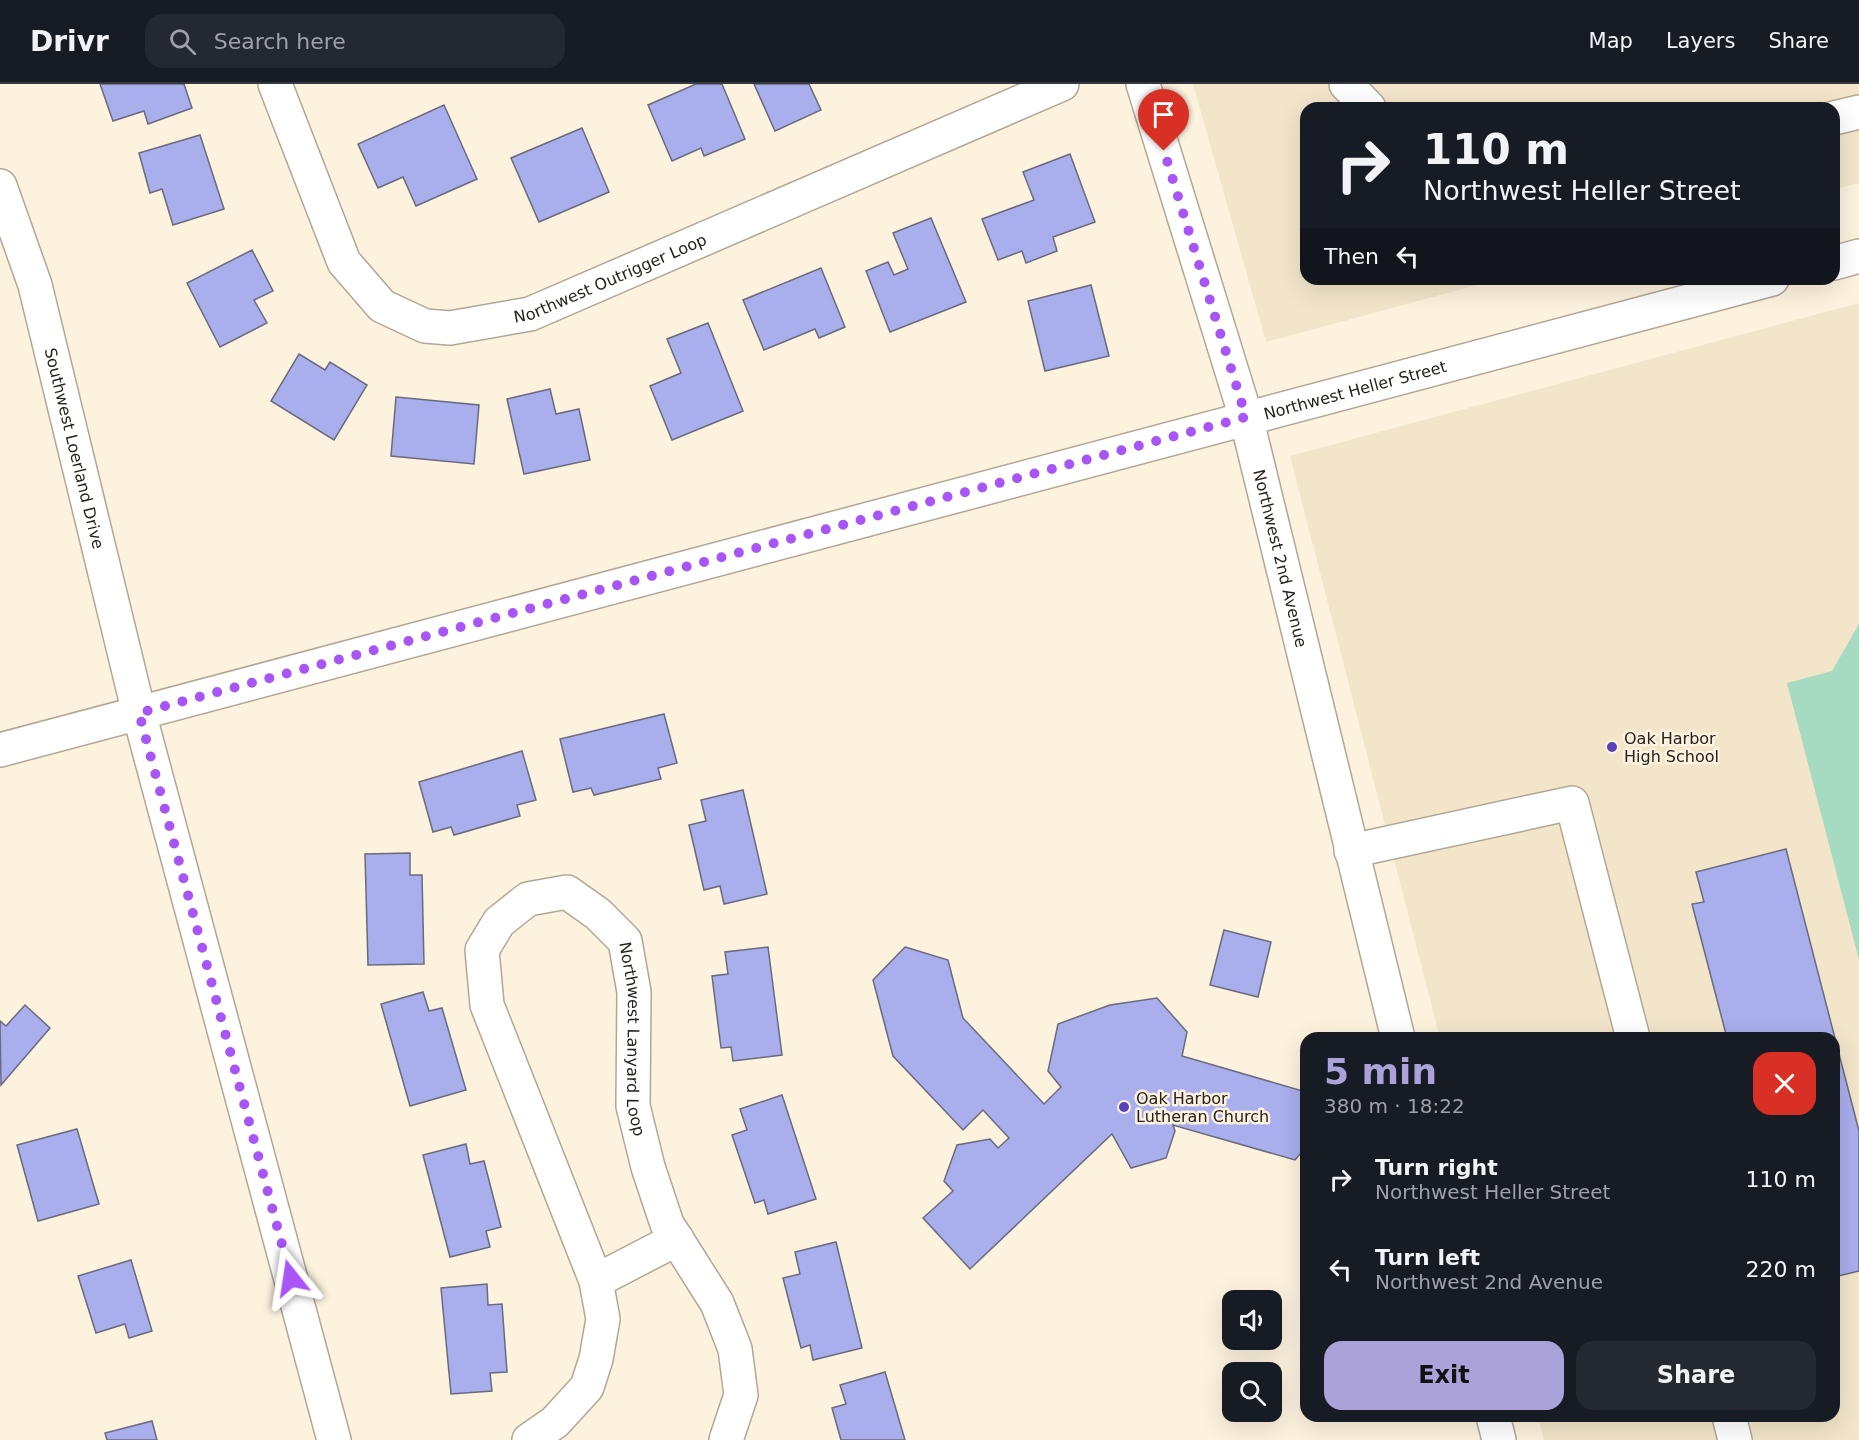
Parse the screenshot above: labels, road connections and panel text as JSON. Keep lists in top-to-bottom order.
{
  "streets": {
    "street": [
      "Northwest Outrigger Loop",
      "Northwest Heller Street",
      "Southwest Loerland Drive",
      "Northwest 2nd Avenue",
      "Northwest Lanyard Loop"
    ]
  },
  "crossings": [
    ["Northwest Heller Street", "Southwest Loerland Drive"],
    ["Northwest Heller Street", "Northwest 2nd Avenue"]
  ],
  "places": ["Oak Harbor High School", "Oak Harbor Lutheran Church"],
  "page": {
    "header": "Drivr",
    "search": "Search here",
    "nav": ["Map", "Layers", "Share"],
    "turn": ["110 m", "Northwest Heller Street"],
    "then": "Then",
    "heading": ["5 min", "380 m · 18:22"],
    "list": [
      {
        "name": "Turn right",
        "note": "Northwest Heller Street",
        "value": "110 m"
      },
      {
        "name": "Turn left",
        "note": "Northwest 2nd Avenue",
        "value": "220 m"
      }
    ],
    "buttons": ["Exit", "Share"]
  }
}
